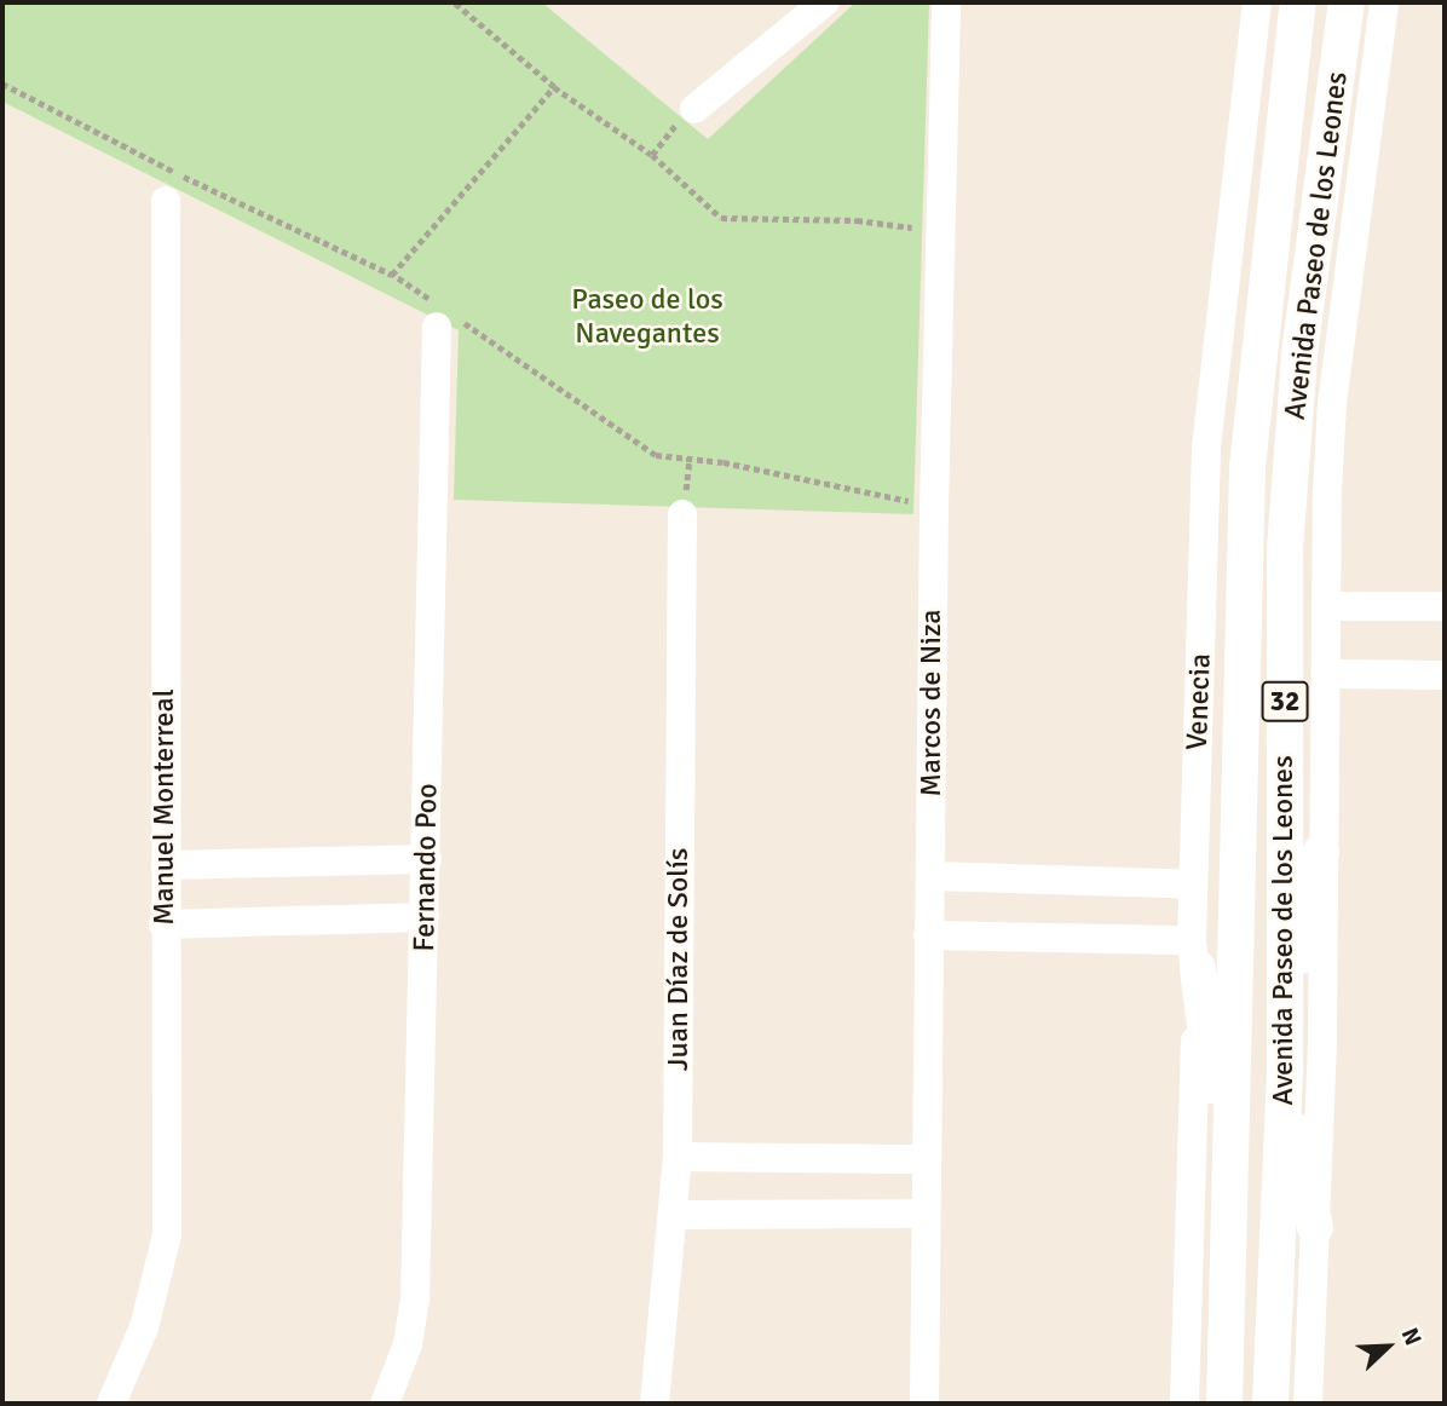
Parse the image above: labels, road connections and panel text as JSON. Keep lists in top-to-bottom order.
{
  "streets": {
    "main road": ["Avenida Paseo de los Leones", "32"],
    "street": [
      "Venecia",
      "Marcos de Niza",
      "Manuel Monterreal",
      "Fernando Poo",
      "Juan Díaz de Solís"
    ]
  },
  "parks": ["Paseo de los Navegantes"],
  "north": "top right"
}
